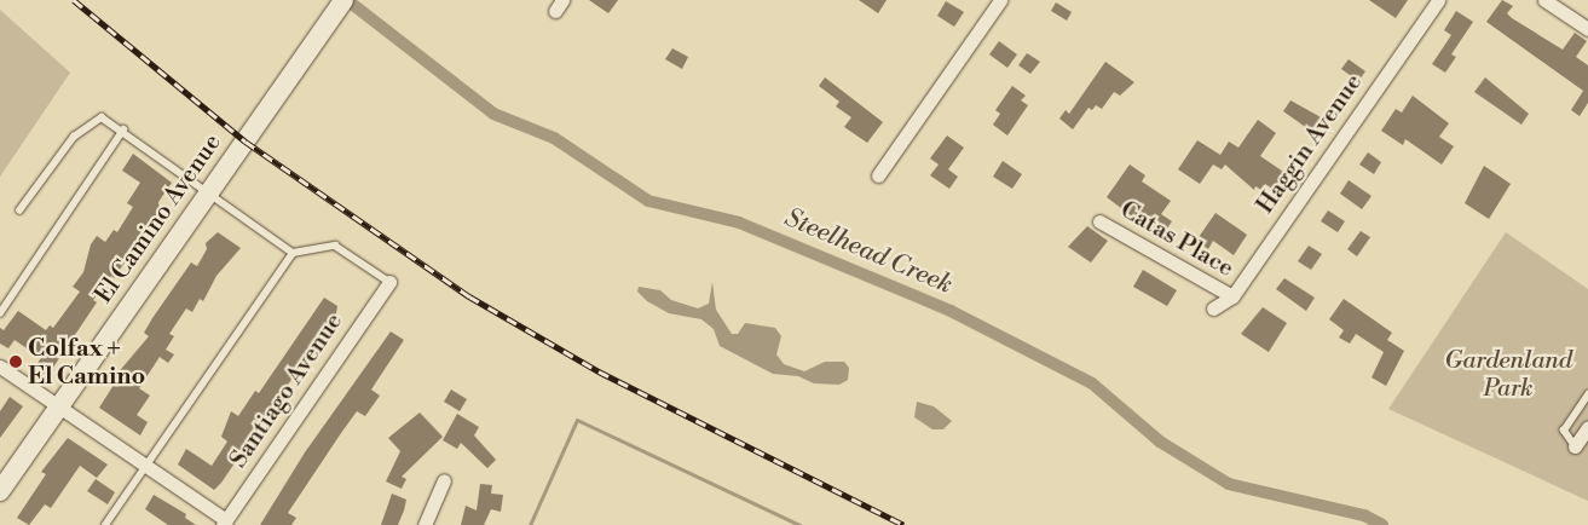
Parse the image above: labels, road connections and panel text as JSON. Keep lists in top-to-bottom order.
{
  "streets": {
    "main road": ["El Camino Avenue"],
    "street": ["Haggin Avenue", "Catas Place", "Santiago Avenue"]
  },
  "crossings": [
    ["Haggin Avenue", "Catas Place"]
  ],
  "water": ["Steelhead Creek"],
  "parks": ["Gardenland Park"],
  "places": ["Colfax + El Camino"]
}
